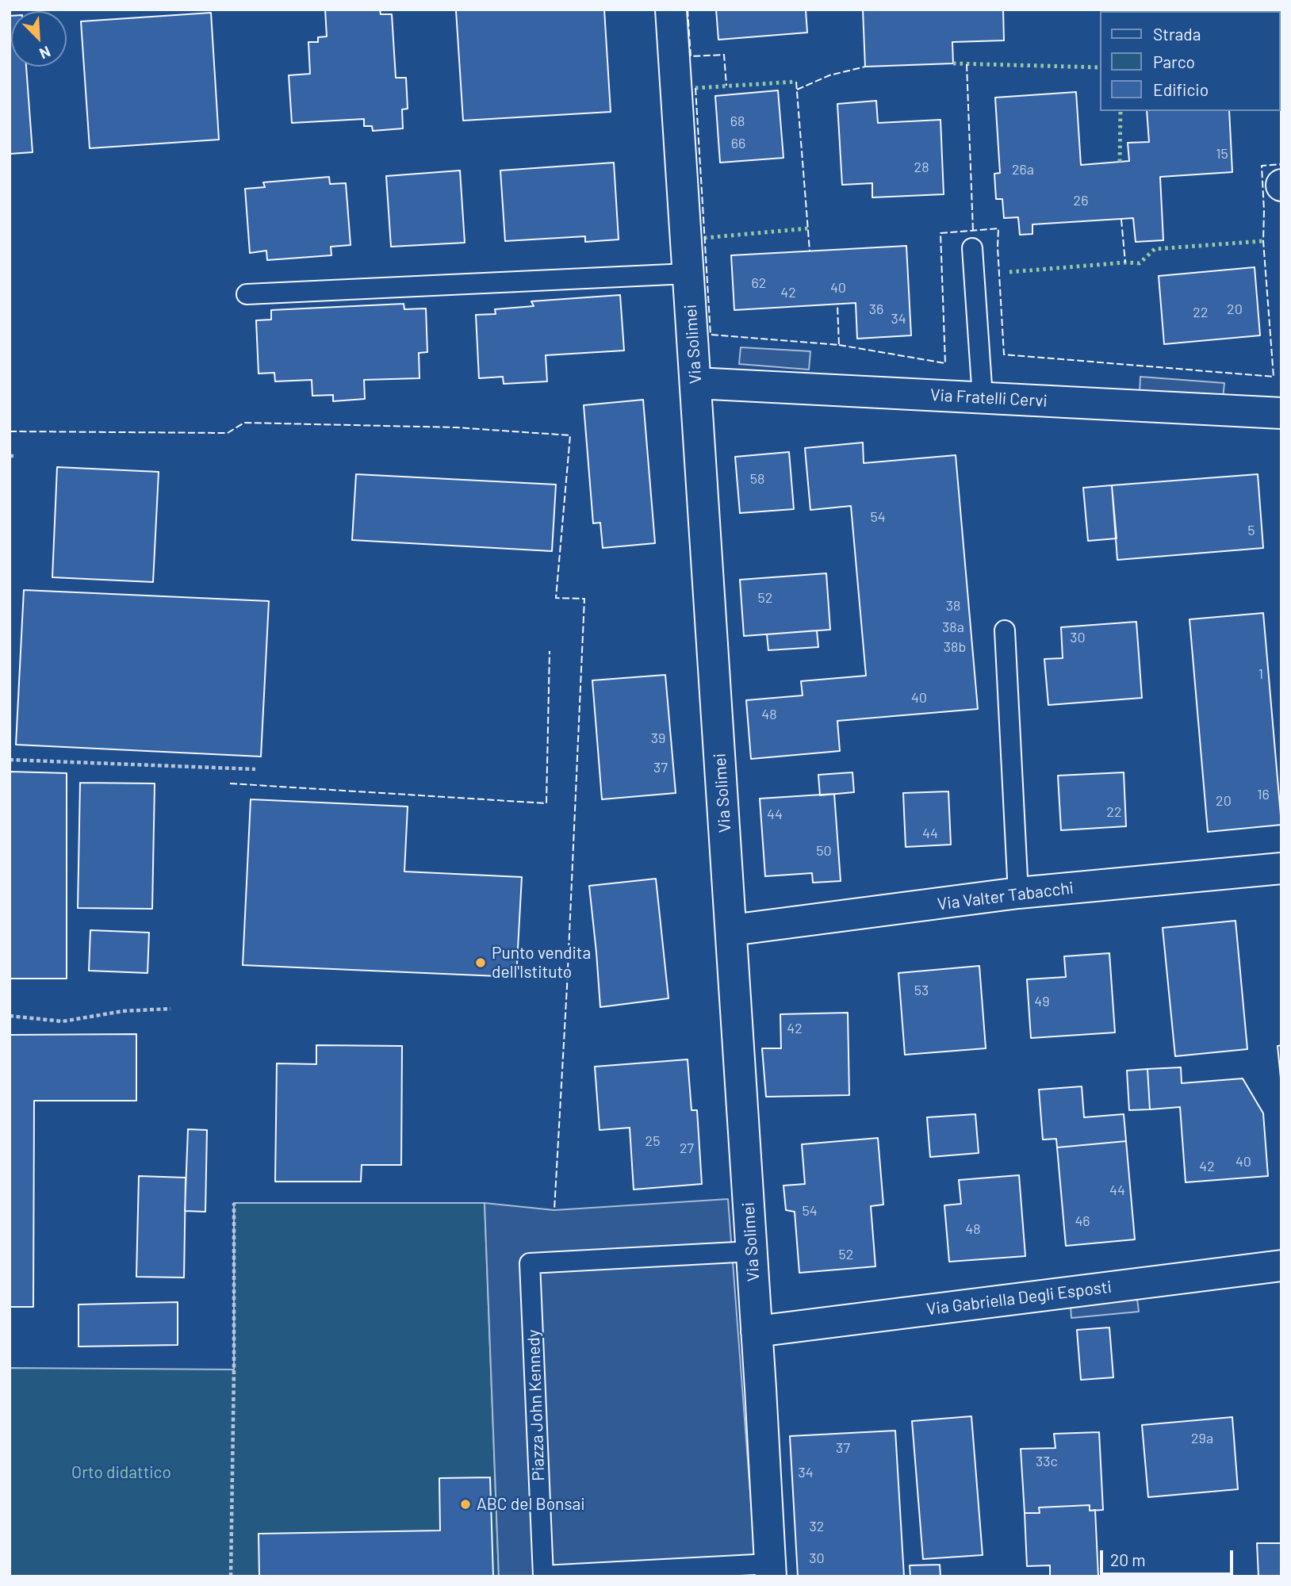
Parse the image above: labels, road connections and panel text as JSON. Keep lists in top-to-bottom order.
{
  "streets": {
    "street": [
      "Via Solimei",
      "Via Fratelli Cervi",
      "Via Valter Tabacchi",
      "Via Gabriella Degli Esposti"
    ],
    "lane": ["Piazza John Kennedy"]
  },
  "crossings": [
    ["Via Solimei", "Via Fratelli Cervi"],
    ["Via Solimei", "Via Valter Tabacchi"],
    ["Via Solimei", "Via Gabriella Degli Esposti"],
    ["Via Solimei", "Piazza John Kennedy"]
  ],
  "parks": ["Orto didattico"],
  "places": ["Punto vendita dell'Istituto", "ABC del Bonsai"],
  "house_numbers": [
    "68",
    "66",
    "15",
    "28",
    "26a",
    "26",
    "62",
    "40",
    "42",
    "36",
    "20",
    "22",
    "34",
    "58",
    "54",
    "5",
    "52",
    "38",
    "38a",
    "30",
    "38b",
    "1",
    "40",
    "48",
    "39",
    "37",
    "16",
    "20",
    "22",
    "44",
    "44",
    "50",
    "53",
    "49",
    "42",
    "25",
    "27",
    "40",
    "42",
    "44",
    "54",
    "46",
    "48",
    "52",
    "29a",
    "37",
    "33c",
    "34",
    "32",
    "30"
  ],
  "legend": ["Strada", "Parco", "Edificio"],
  "scale_bar": "20 m",
  "north": "bottom right"
}
